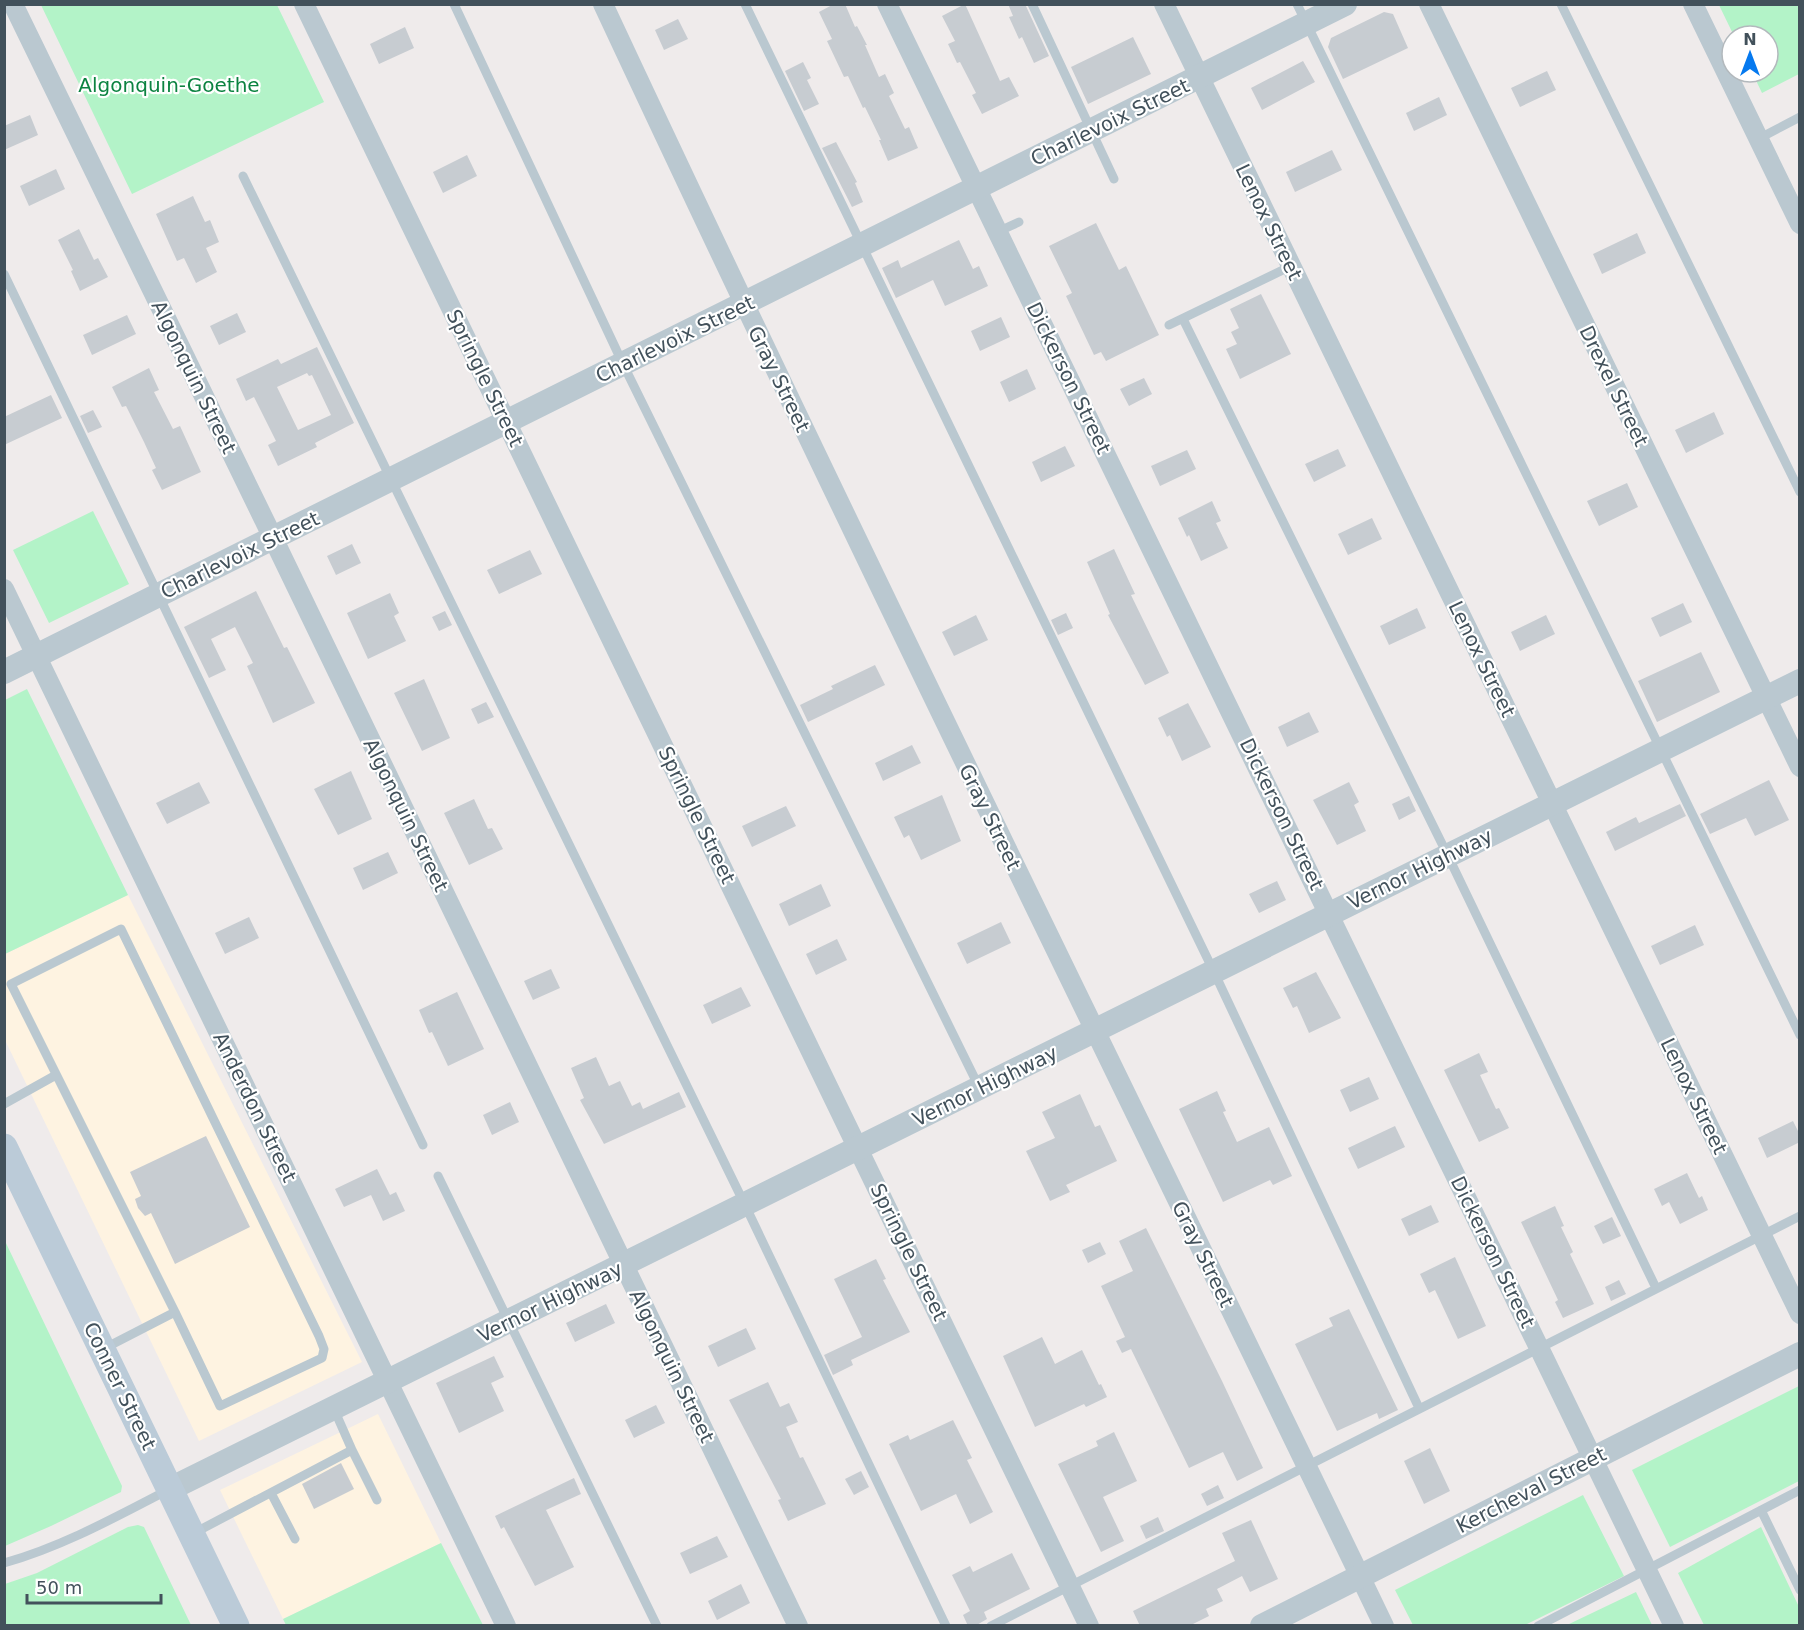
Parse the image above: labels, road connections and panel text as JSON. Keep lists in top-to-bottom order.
{
  "streets": {
    "main road": ["Conner Street"],
    "street": [
      "Charlevoix Street",
      "Lenox Street",
      "Algonquin Street",
      "Springle Street",
      "Dickerson Street",
      "Gray Street",
      "Drexel Street",
      "Vernor Highway",
      "Anderdon Street",
      "Kercheval Street"
    ]
  },
  "crossings": [
    ["Charlevoix Street", "Lenox Street"],
    ["Charlevoix Street", "Algonquin Street"],
    ["Charlevoix Street", "Springle Street"],
    ["Charlevoix Street", "Dickerson Street"],
    ["Charlevoix Street", "Gray Street"],
    ["Charlevoix Street", "Anderdon Street"],
    ["Lenox Street", "Vernor Highway"],
    ["Algonquin Street", "Vernor Highway"],
    ["Springle Street", "Vernor Highway"],
    ["Dickerson Street", "Vernor Highway"],
    ["Dickerson Street", "Kercheval Street"],
    ["Gray Street", "Vernor Highway"],
    ["Gray Street", "Kercheval Street"],
    ["Drexel Street", "Vernor Highway"],
    ["Vernor Highway", "Anderdon Street"],
    ["Vernor Highway", "Conner Street"]
  ],
  "parks": ["Algonquin-Goethe"],
  "scale_bar": "50 m",
  "north": "top"
}
